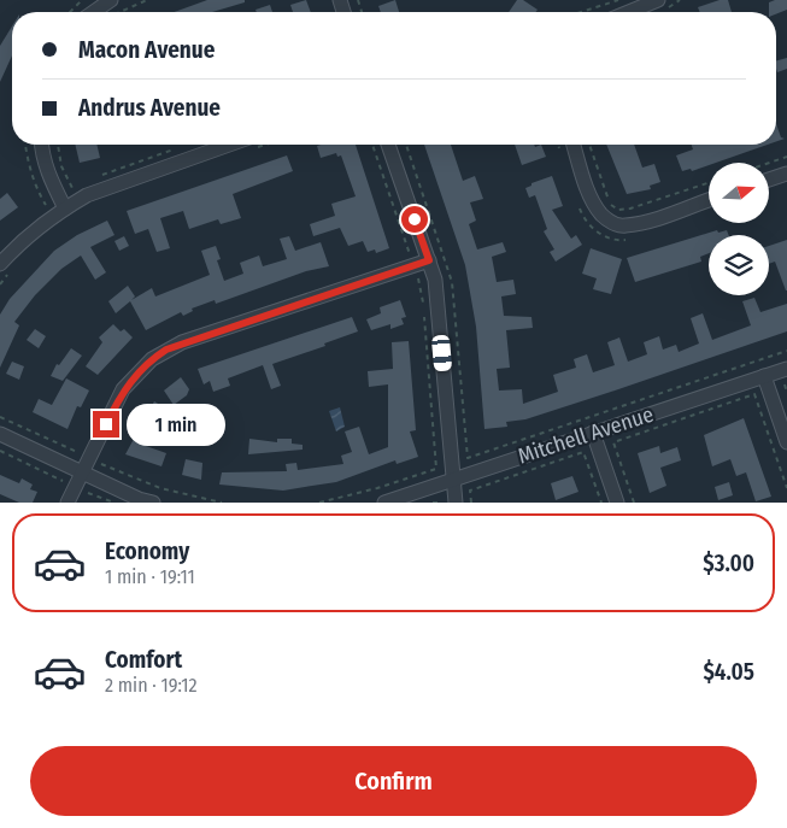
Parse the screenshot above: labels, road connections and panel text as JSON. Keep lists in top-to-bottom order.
{
  "streets": {
    "street": ["Mitchell Avenue"]
  },
  "north": "right",
  "page": {
    "banner": ["Macon Avenue", "Andrus Avenue"],
    "bubble": "1 min",
    "list": [
      {
        "name": "Economy",
        "note": "1 min · 19:11",
        "value": "$3.00"
      },
      {
        "name": "Comfort",
        "note": "2 min · 19:12",
        "value": "$4.05"
      }
    ],
    "buttons": "Confirm"
  }
}
